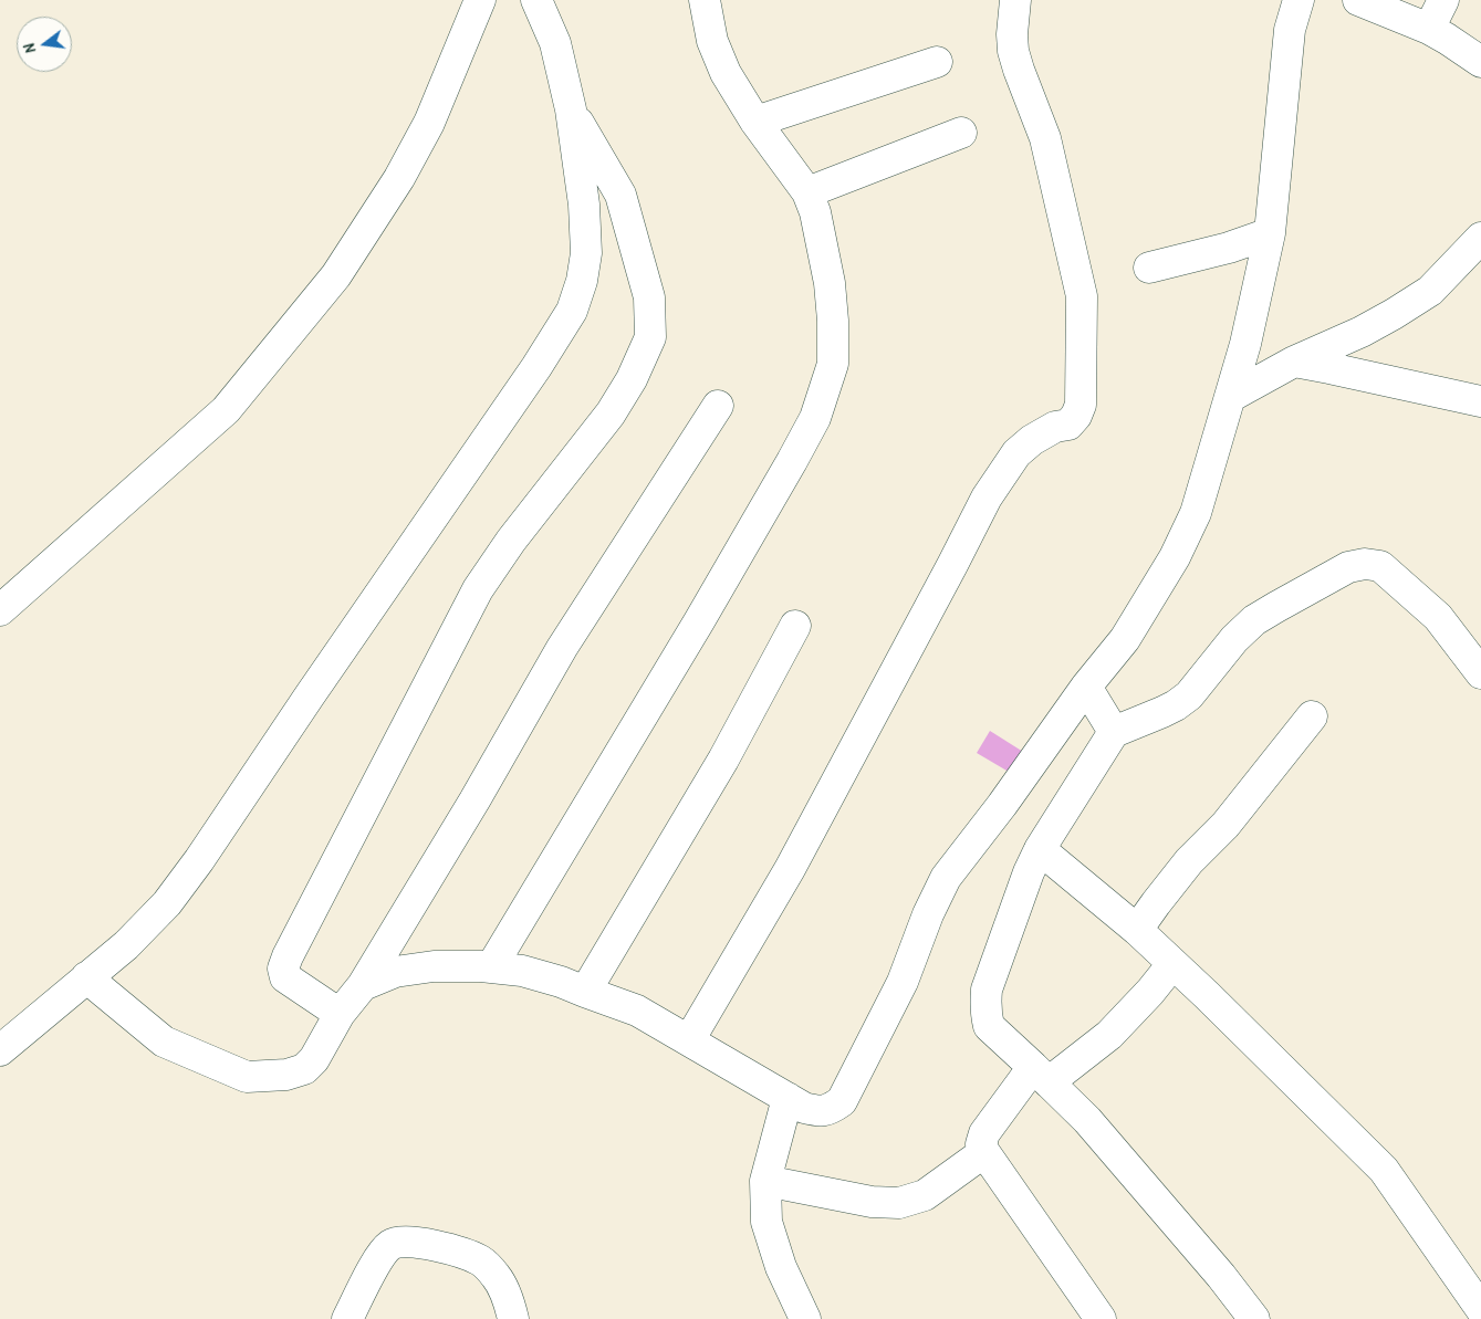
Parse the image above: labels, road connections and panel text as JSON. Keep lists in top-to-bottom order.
{
  "north": "left"
}
